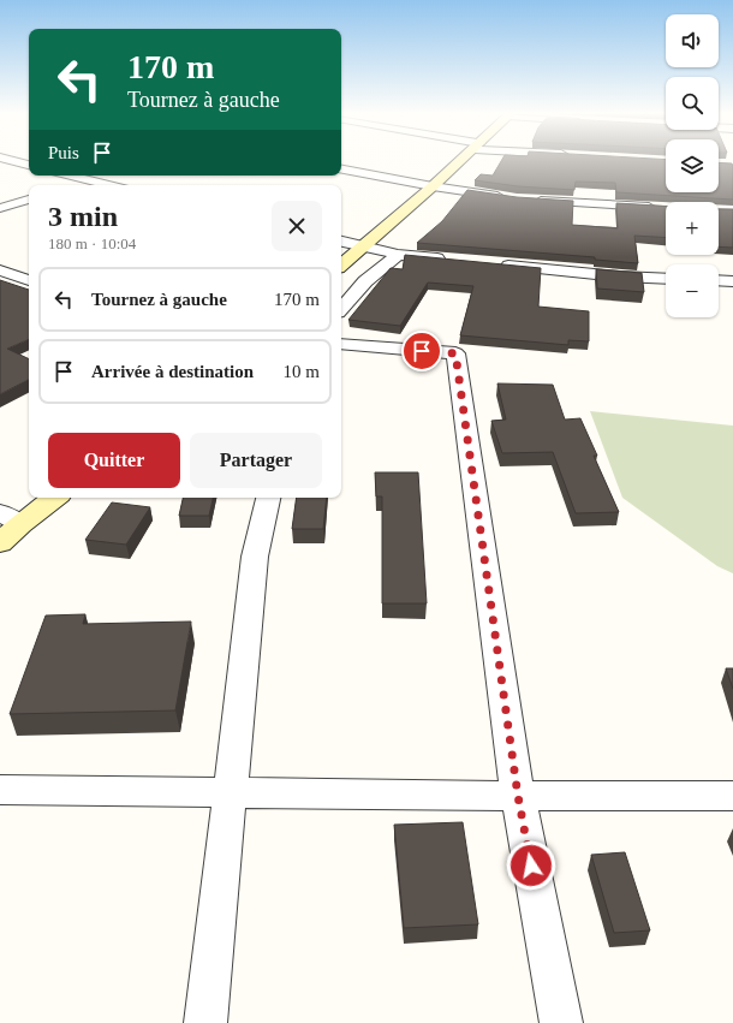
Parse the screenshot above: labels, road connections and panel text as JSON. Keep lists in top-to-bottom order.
{
  "page": {
    "map_buttons": ["+", "−"],
    "turn": ["170 m", "Tournez à gauche"],
    "then": "Puis",
    "heading": ["3 min", "180 m · 10:04"],
    "list": [
      {
        "name": "Tournez à gauche",
        "value": "170 m"
      },
      {
        "name": "Arrivée à destination",
        "value": "10 m"
      }
    ],
    "buttons": ["Quitter", "Partager"]
  }
}
